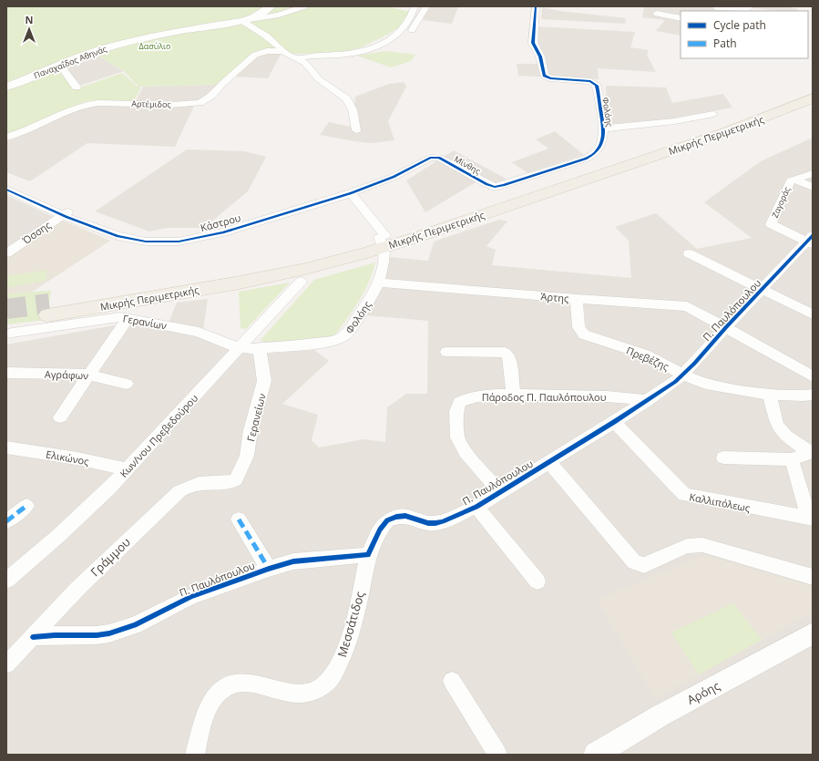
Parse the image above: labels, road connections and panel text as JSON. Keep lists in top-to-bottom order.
{
  "streets": {
    "main road": ["Μικρής Περιμετρικής"],
    "street": [
      "Παναχαΐδος Αθηνάς",
      "Αρτέμιδος",
      "Φολόης",
      "Μίνθης",
      "Ζαγοράς",
      "Κάστρου",
      "Όσσης",
      "Άρτης",
      "Π. Παυλόπουλου",
      "Γερανίων",
      "Πρεβέζης",
      "Αγράφων",
      "Πάροδος Π. Παυλόπουλου",
      "Γερανείων",
      "Κων/νου Πρεβεδούρου",
      "Ελικώνος",
      "Καλλιπόλεως",
      "Γράμμου",
      "Μεσσάτιδος",
      "Αρόης"
    ]
  },
  "crossings": [
    ["Φολόης", "Μικρής Περιμετρικής"],
    ["Φολόης", "Μίνθης"],
    ["Φολόης", "Άρτης"],
    ["Φολόης", "Γερανίων"],
    ["Φολόης", "Γερανείων"],
    ["Μίνθης", "Κάστρου"],
    ["Ζαγοράς", "Π. Παυλόπουλου"],
    ["Κάστρου", "Όσσης"],
    ["Άρτης", "Π. Παυλόπουλου"],
    ["Άρτης", "Πρεβέζης"],
    ["Π. Παυλόπουλου", "Πρεβέζης"],
    ["Π. Παυλόπουλου", "Πάροδος Π. Παυλόπουλου"],
    ["Π. Παυλόπουλου", "Καλλιπόλεως"],
    ["Π. Παυλόπουλου", "Γράμμου"],
    ["Π. Παυλόπουλου", "Μεσσάτιδος"],
    ["Γερανίων", "Γερανείων"],
    ["Γερανίων", "Κων/νου Πρεβεδούρου"],
    ["Γερανείων", "Γράμμου"],
    ["Κων/νου Πρεβεδούρου", "Ελικώνος"]
  ],
  "parks": ["Δασύλιο"],
  "legend": ["Cycle path", "Path"],
  "north": "top"
}
